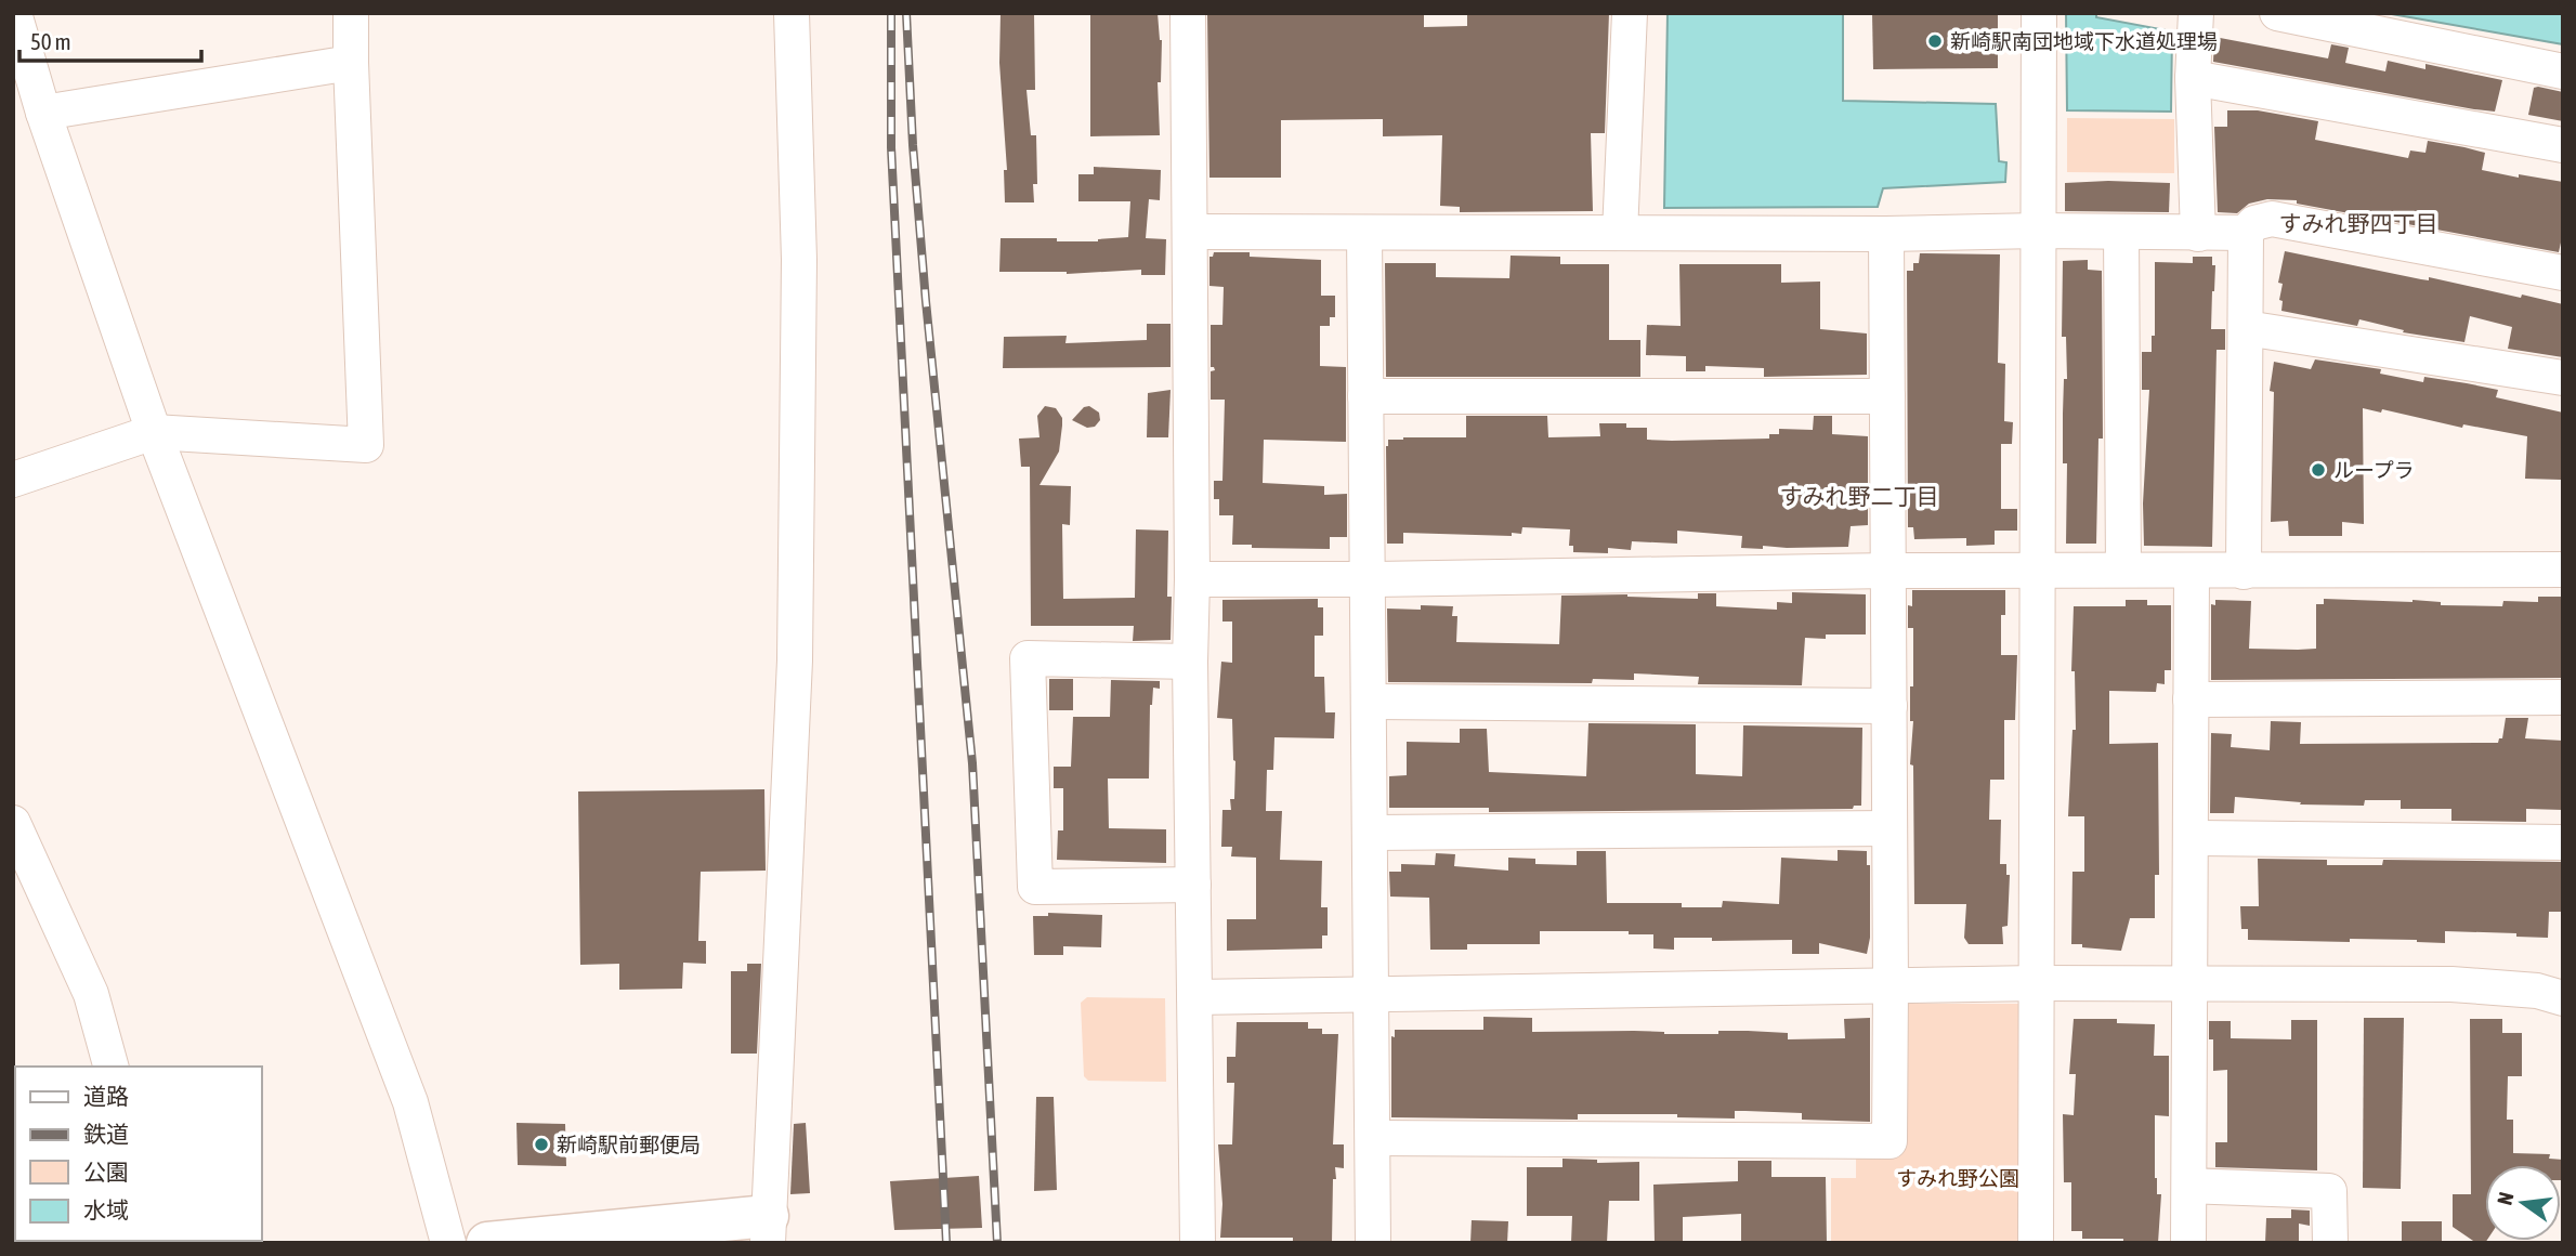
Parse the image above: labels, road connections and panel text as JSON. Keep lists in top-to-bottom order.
{
  "districts": ["すみれ野四丁目", "すみれ野二丁目"],
  "parks": ["すみれ野公園"],
  "places": ["新崎駅南団地域下水道処理場", "ループラ", "新崎駅前郵便局"],
  "legend": [
    "道路",
    "鉄道",
    "公園",
    "水域"
  ],
  "scale_bar": "50 m",
  "north": "left"
}
